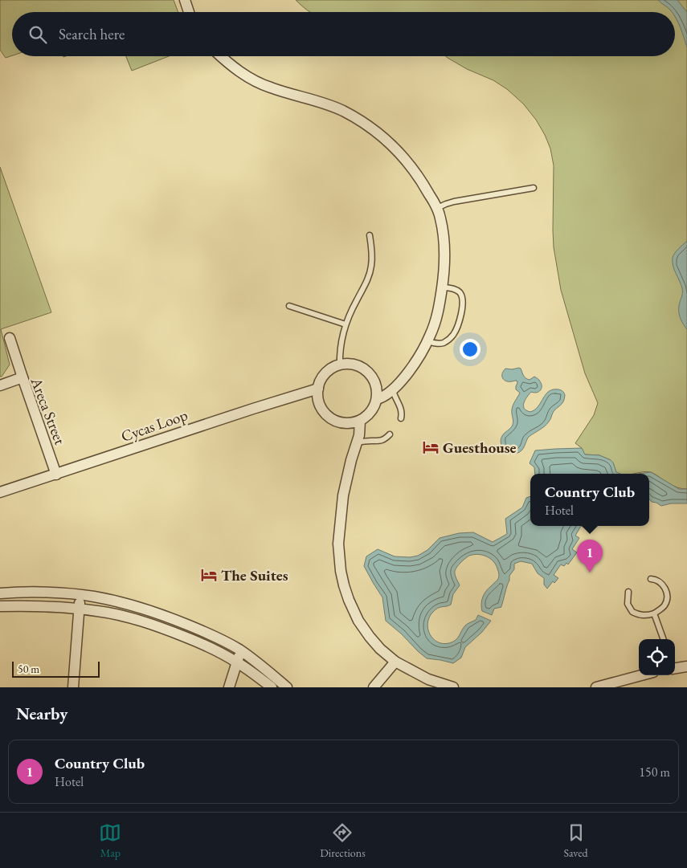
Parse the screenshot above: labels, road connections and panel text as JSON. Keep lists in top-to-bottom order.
{
  "streets": {
    "street": ["Areca Street", "Cycas Loop"]
  },
  "crossings": [
    ["Areca Street", "Cycas Loop"]
  ],
  "places": {
    "hotel": ["Guesthouse", "The Suites"]
  },
  "scale_bar": "50 m",
  "page": {
    "search": "Search here",
    "popup": ["Country Club", "Hotel"],
    "pins": "1",
    "scale": "50 m",
    "heading": "Nearby",
    "list": [
      {
        "mark": "1",
        "name": "Country Club",
        "note": "Hotel",
        "value": "150 m"
      }
    ],
    "nav": ["Map", "Directions", "Saved"]
  }
}
